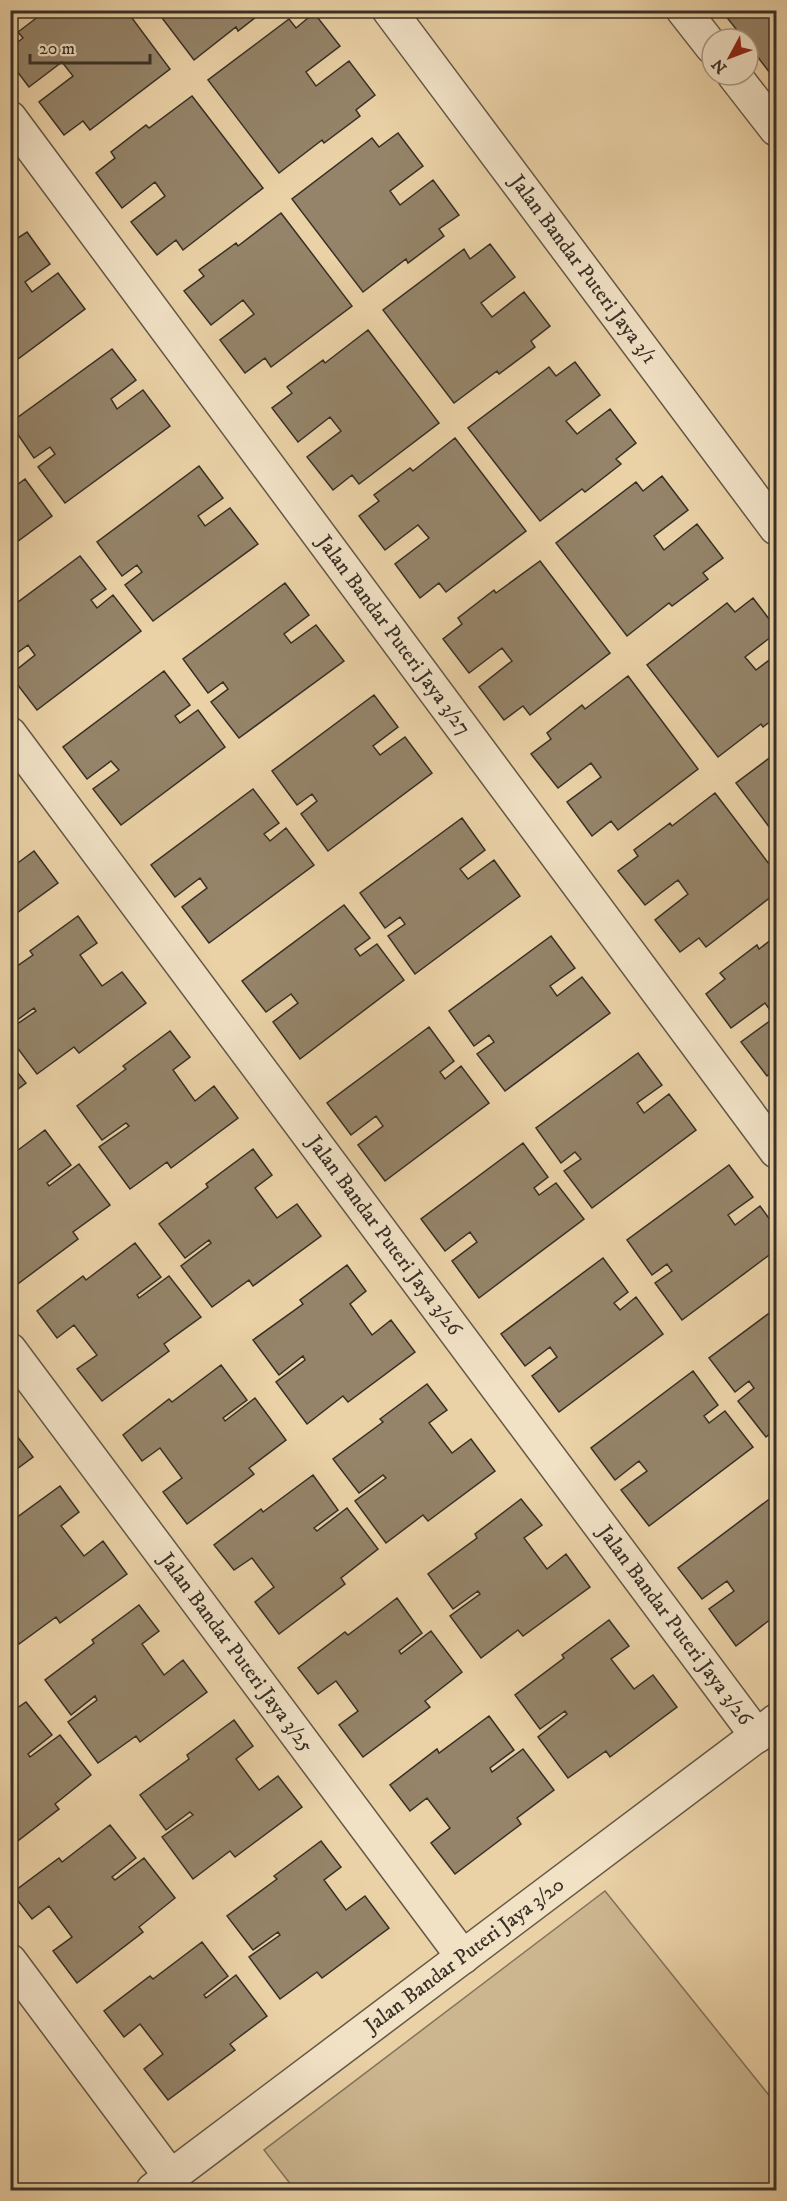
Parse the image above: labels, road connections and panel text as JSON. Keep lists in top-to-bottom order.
{
  "streets": {
    "street": [
      "Jalan Bandar Puteri Jaya 3/1",
      "Jalan Bandar Puteri Jaya 3/27",
      "Jalan Bandar Puteri Jaya 3/26",
      "Jalan Bandar Puteri Jaya 3/25",
      "Jalan Bandar Puteri Jaya 3/20"
    ]
  },
  "crossings": [
    ["Jalan Bandar Puteri Jaya 3/26", "Jalan Bandar Puteri Jaya 3/20"],
    ["Jalan Bandar Puteri Jaya 3/25", "Jalan Bandar Puteri Jaya 3/20"]
  ],
  "scale_bar": "20 m",
  "north": "bottom left"
}
